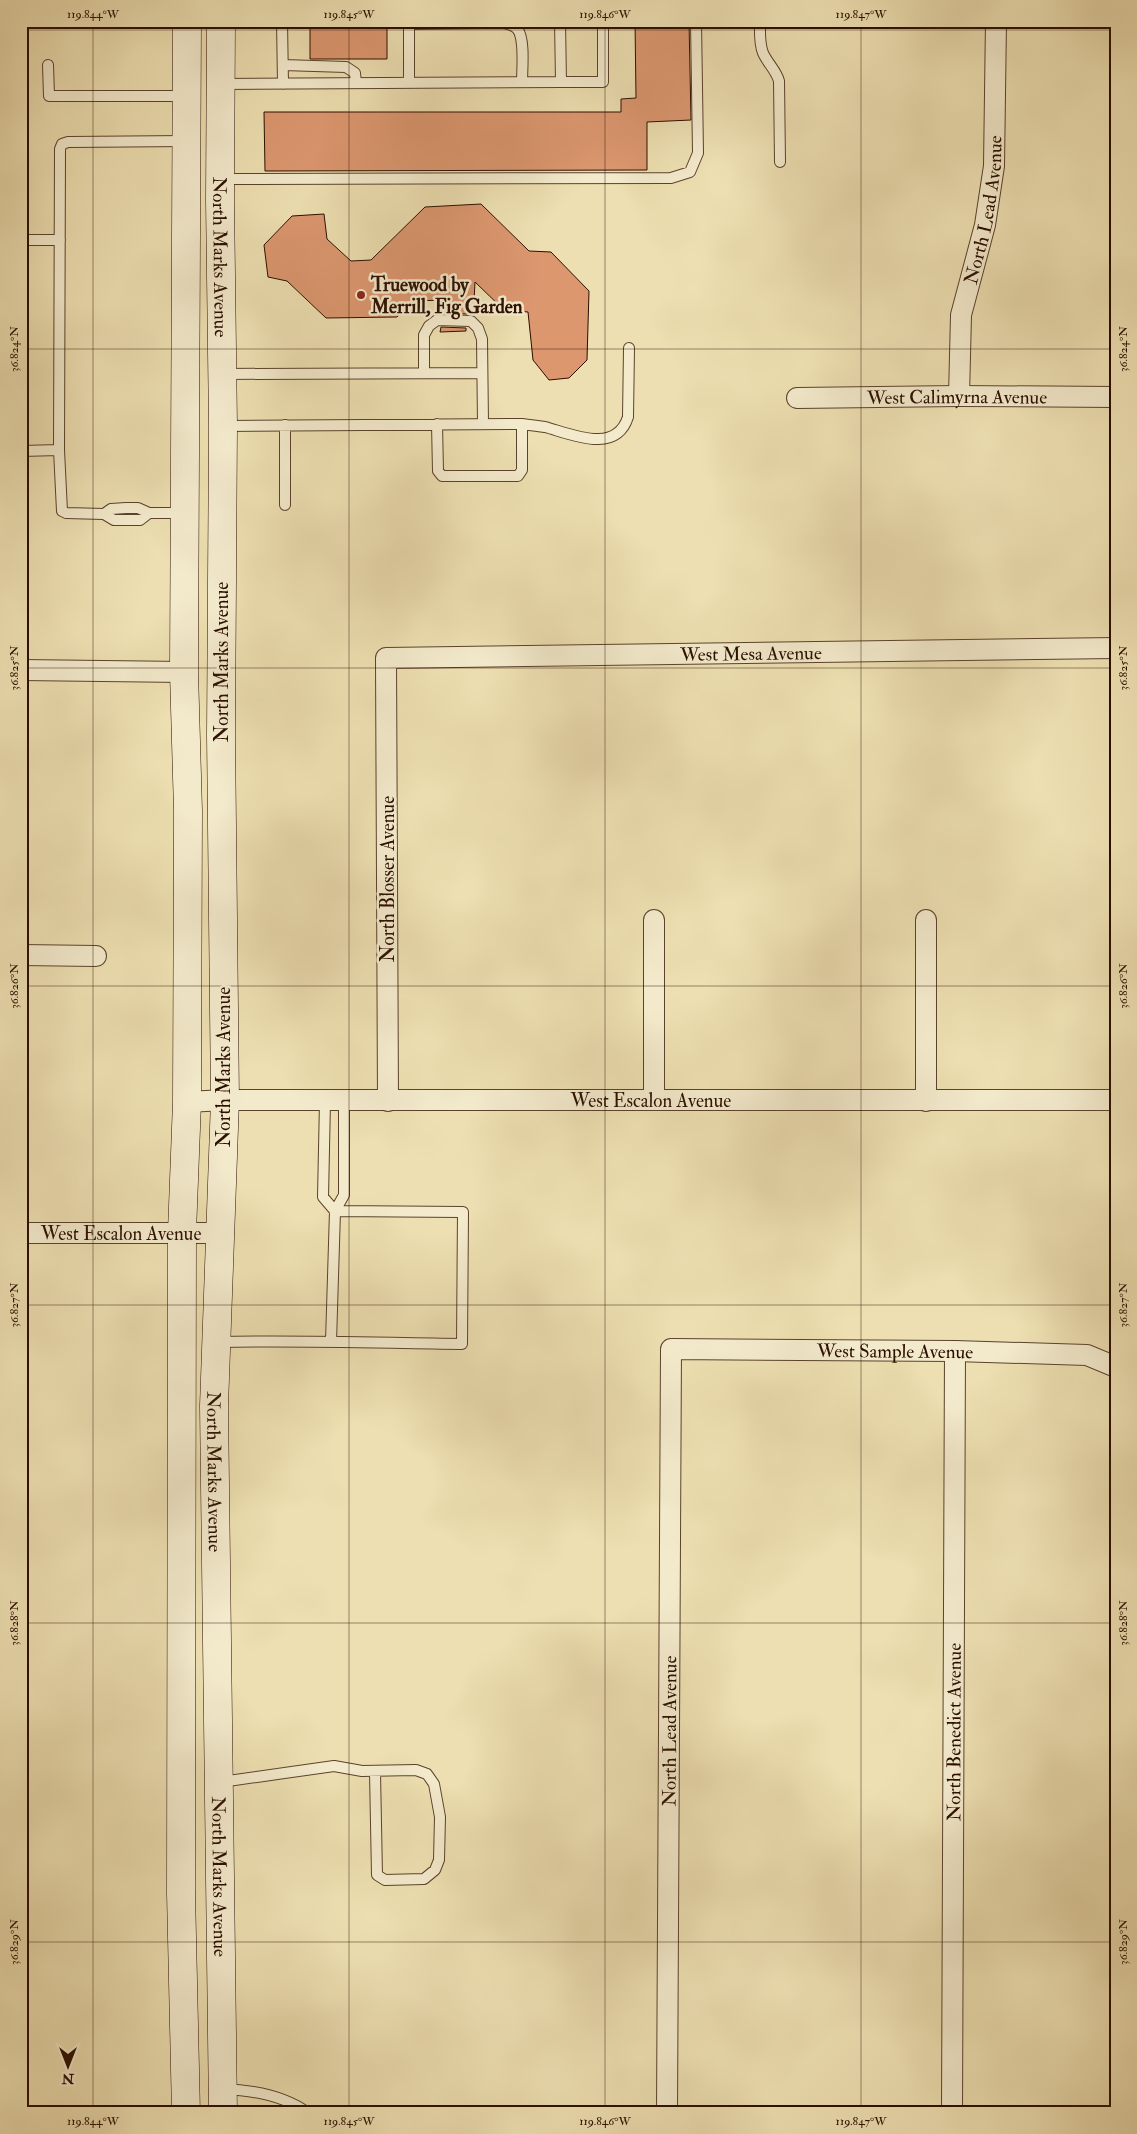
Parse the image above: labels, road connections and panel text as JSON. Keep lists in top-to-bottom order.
{
  "streets": {
    "main road": ["North Marks Avenue"],
    "street": [
      "North Lead Avenue",
      "West Calimyrna Avenue",
      "West Mesa Avenue",
      "North Blosser Avenue",
      "West Escalon Avenue",
      "West Sample Avenue",
      "North Benedict Avenue"
    ]
  },
  "crossings": [
    ["North Lead Avenue", "West Calimyrna Avenue"],
    ["North Lead Avenue", "West Sample Avenue"],
    ["North Marks Avenue", "West Escalon Avenue"],
    ["West Mesa Avenue", "North Blosser Avenue"],
    ["North Blosser Avenue", "West Escalon Avenue"],
    ["West Sample Avenue", "North Benedict Avenue"]
  ],
  "places": ["Truewood by Merrill, Fig Garden"],
  "north": "bottom",
  "coordinates": [
    "119.844°W",
    "119.845°W",
    "119.846°W",
    "119.847°W",
    "36.824°N",
    "36.825°N",
    "36.826°N",
    "36.827°N",
    "36.828°N",
    "36.829°N"
  ]
}
